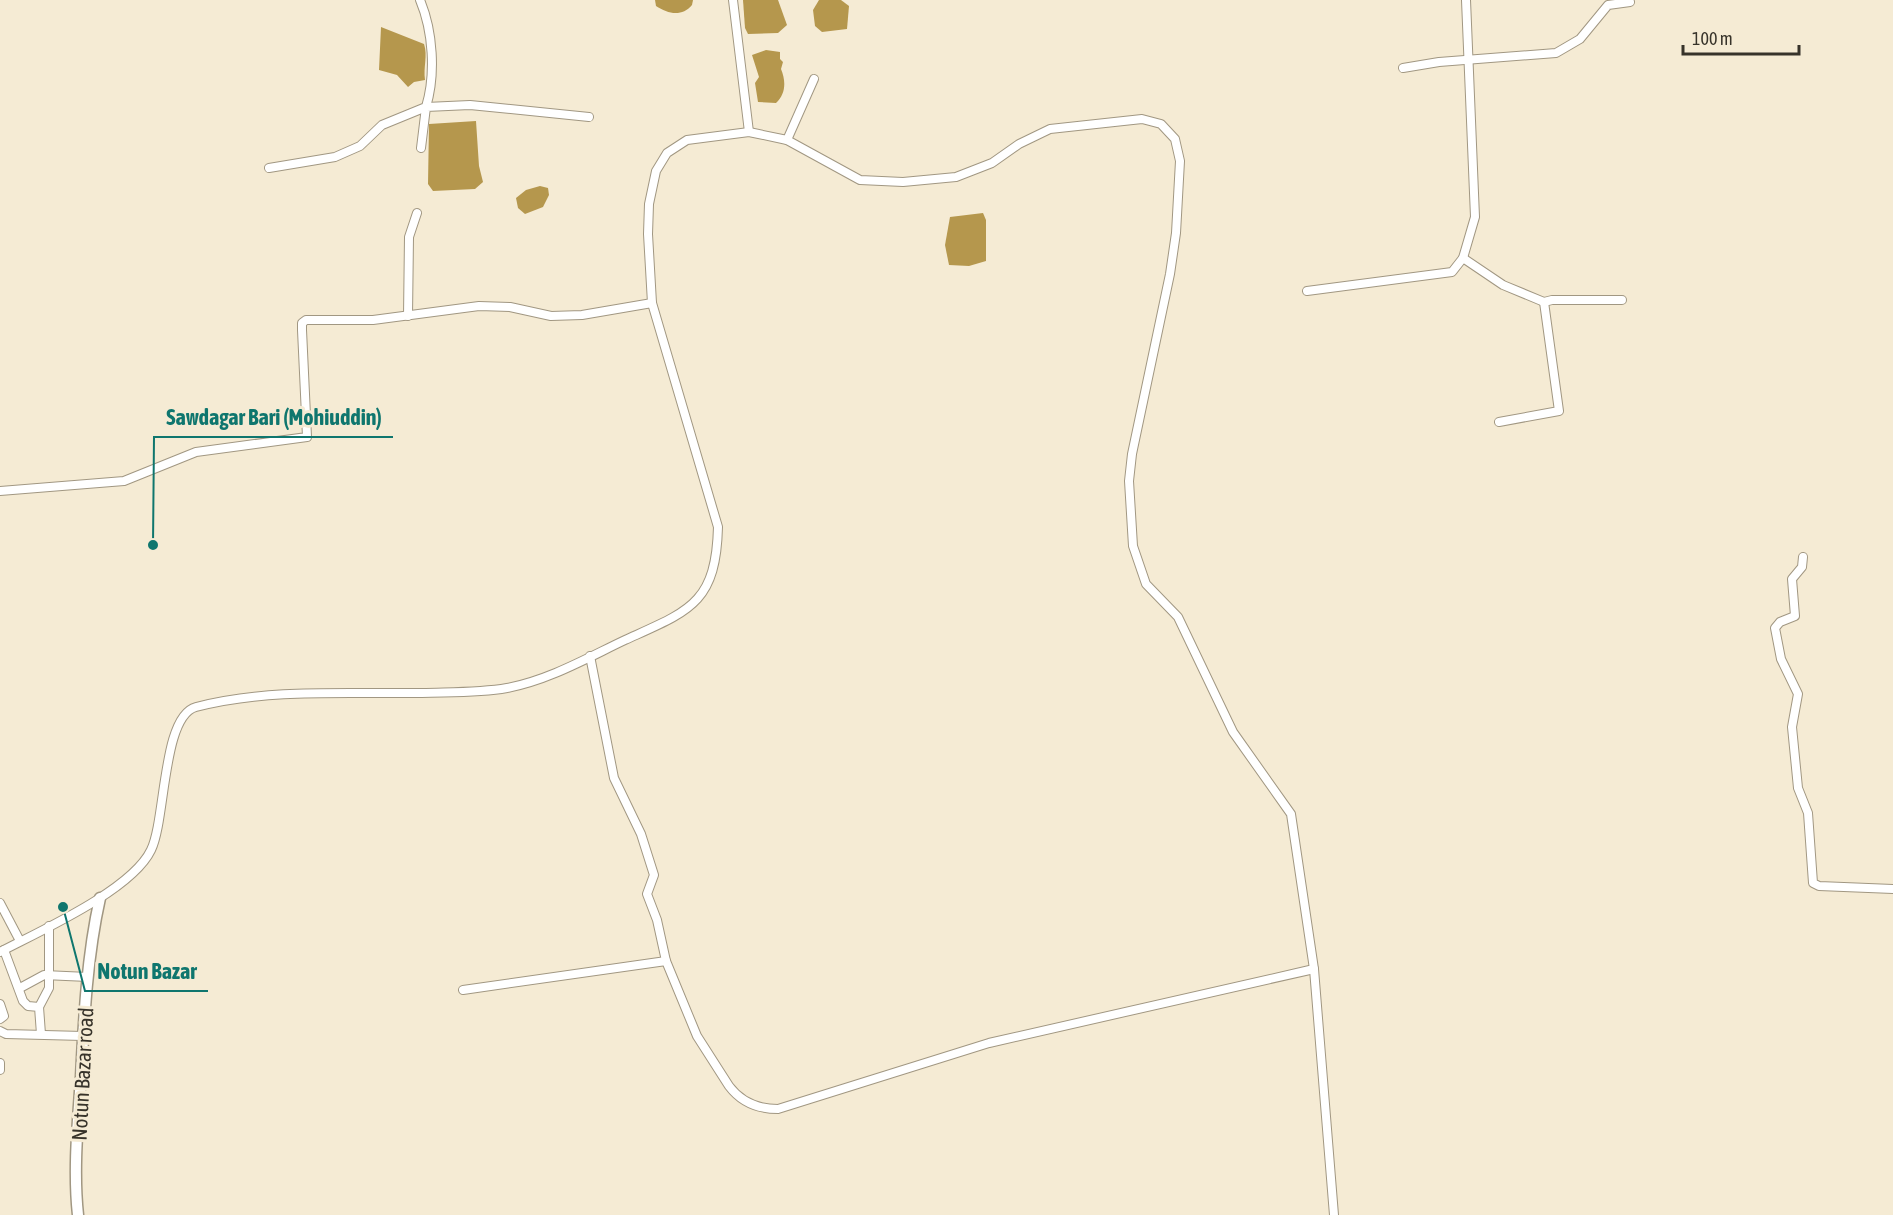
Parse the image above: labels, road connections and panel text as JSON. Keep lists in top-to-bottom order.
{
  "streets": {
    "street": ["Notun Bazar road"]
  },
  "places": ["Sawdagar Bari (Mohiuddin)", "Notun Bazar"],
  "scale_bar": "100 m"
}
